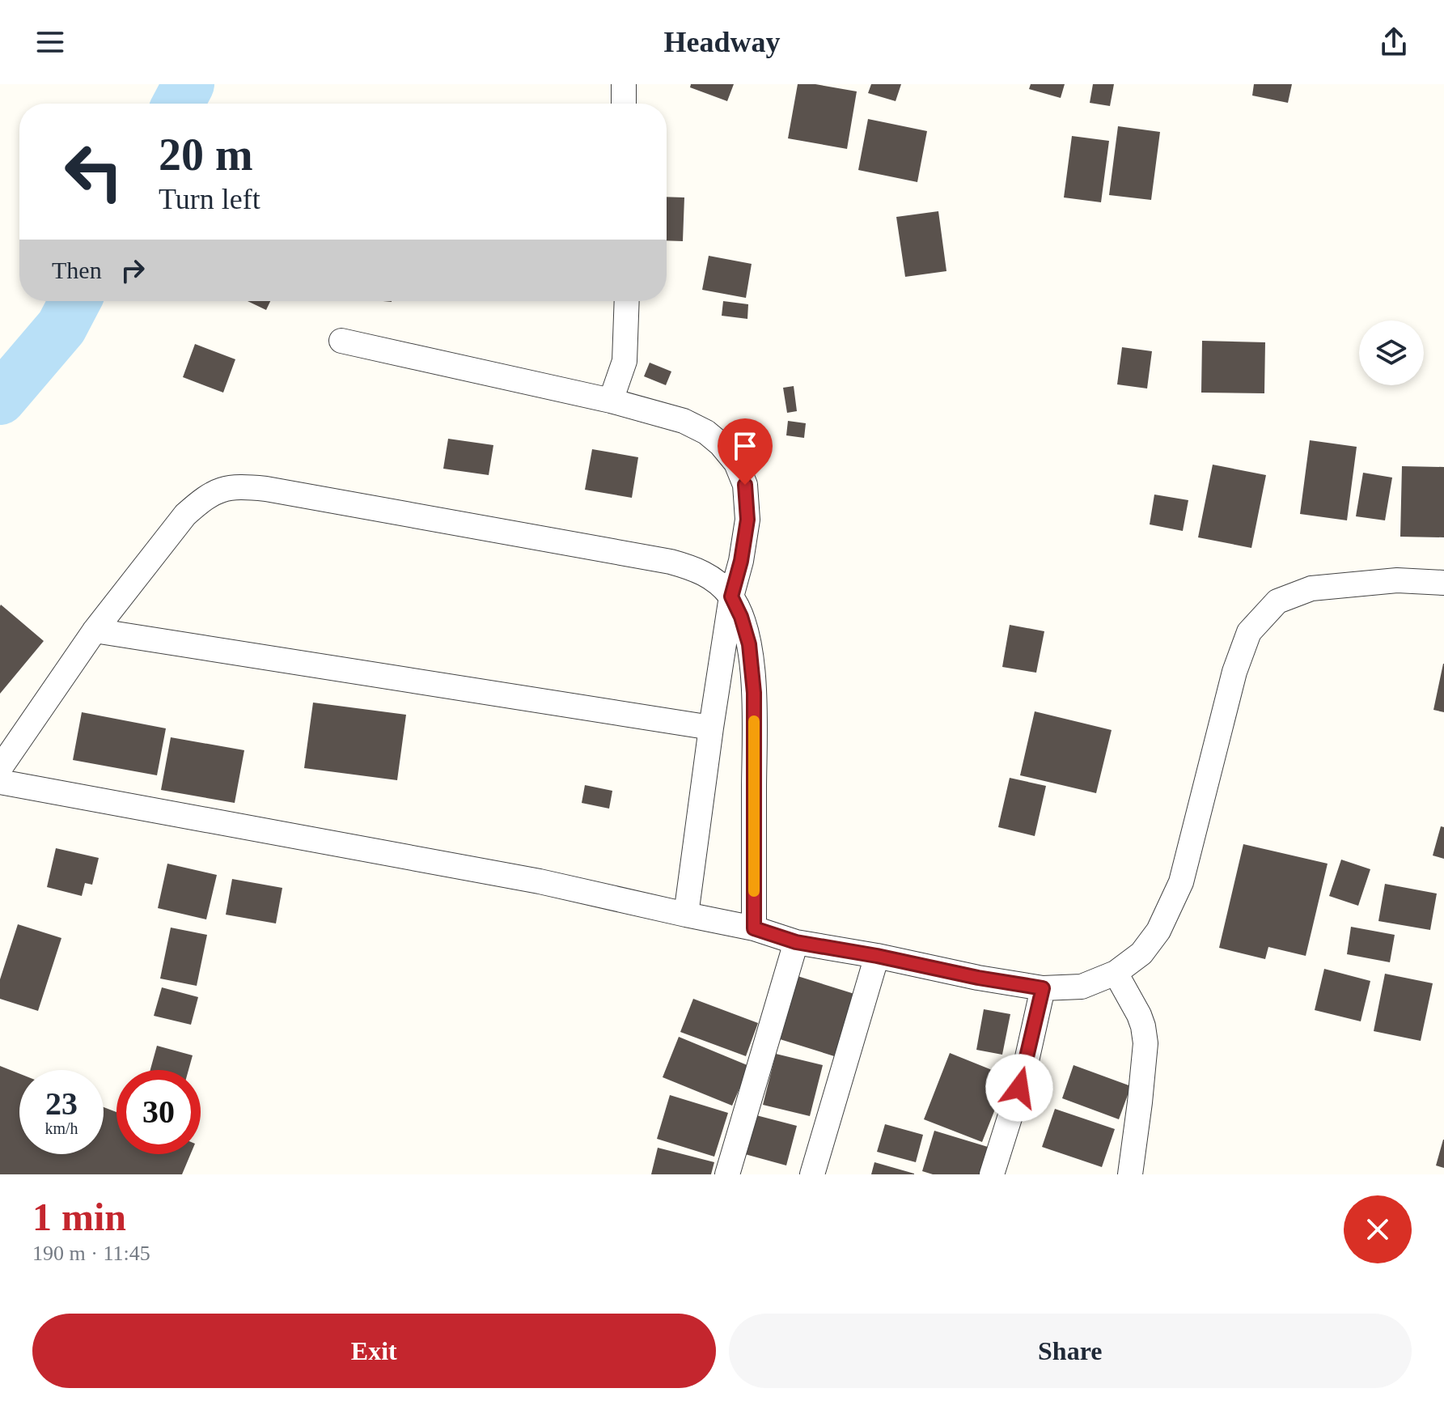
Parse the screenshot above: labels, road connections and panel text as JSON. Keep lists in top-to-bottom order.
{
  "page": {
    "header": "Headway",
    "turn": ["20 m", "Turn left"],
    "then": "Then",
    "speed": "23 km/h",
    "limit": "30",
    "heading": ["1 min", "190 m · 11:45"],
    "buttons": ["Exit", "Share"]
  }
}
